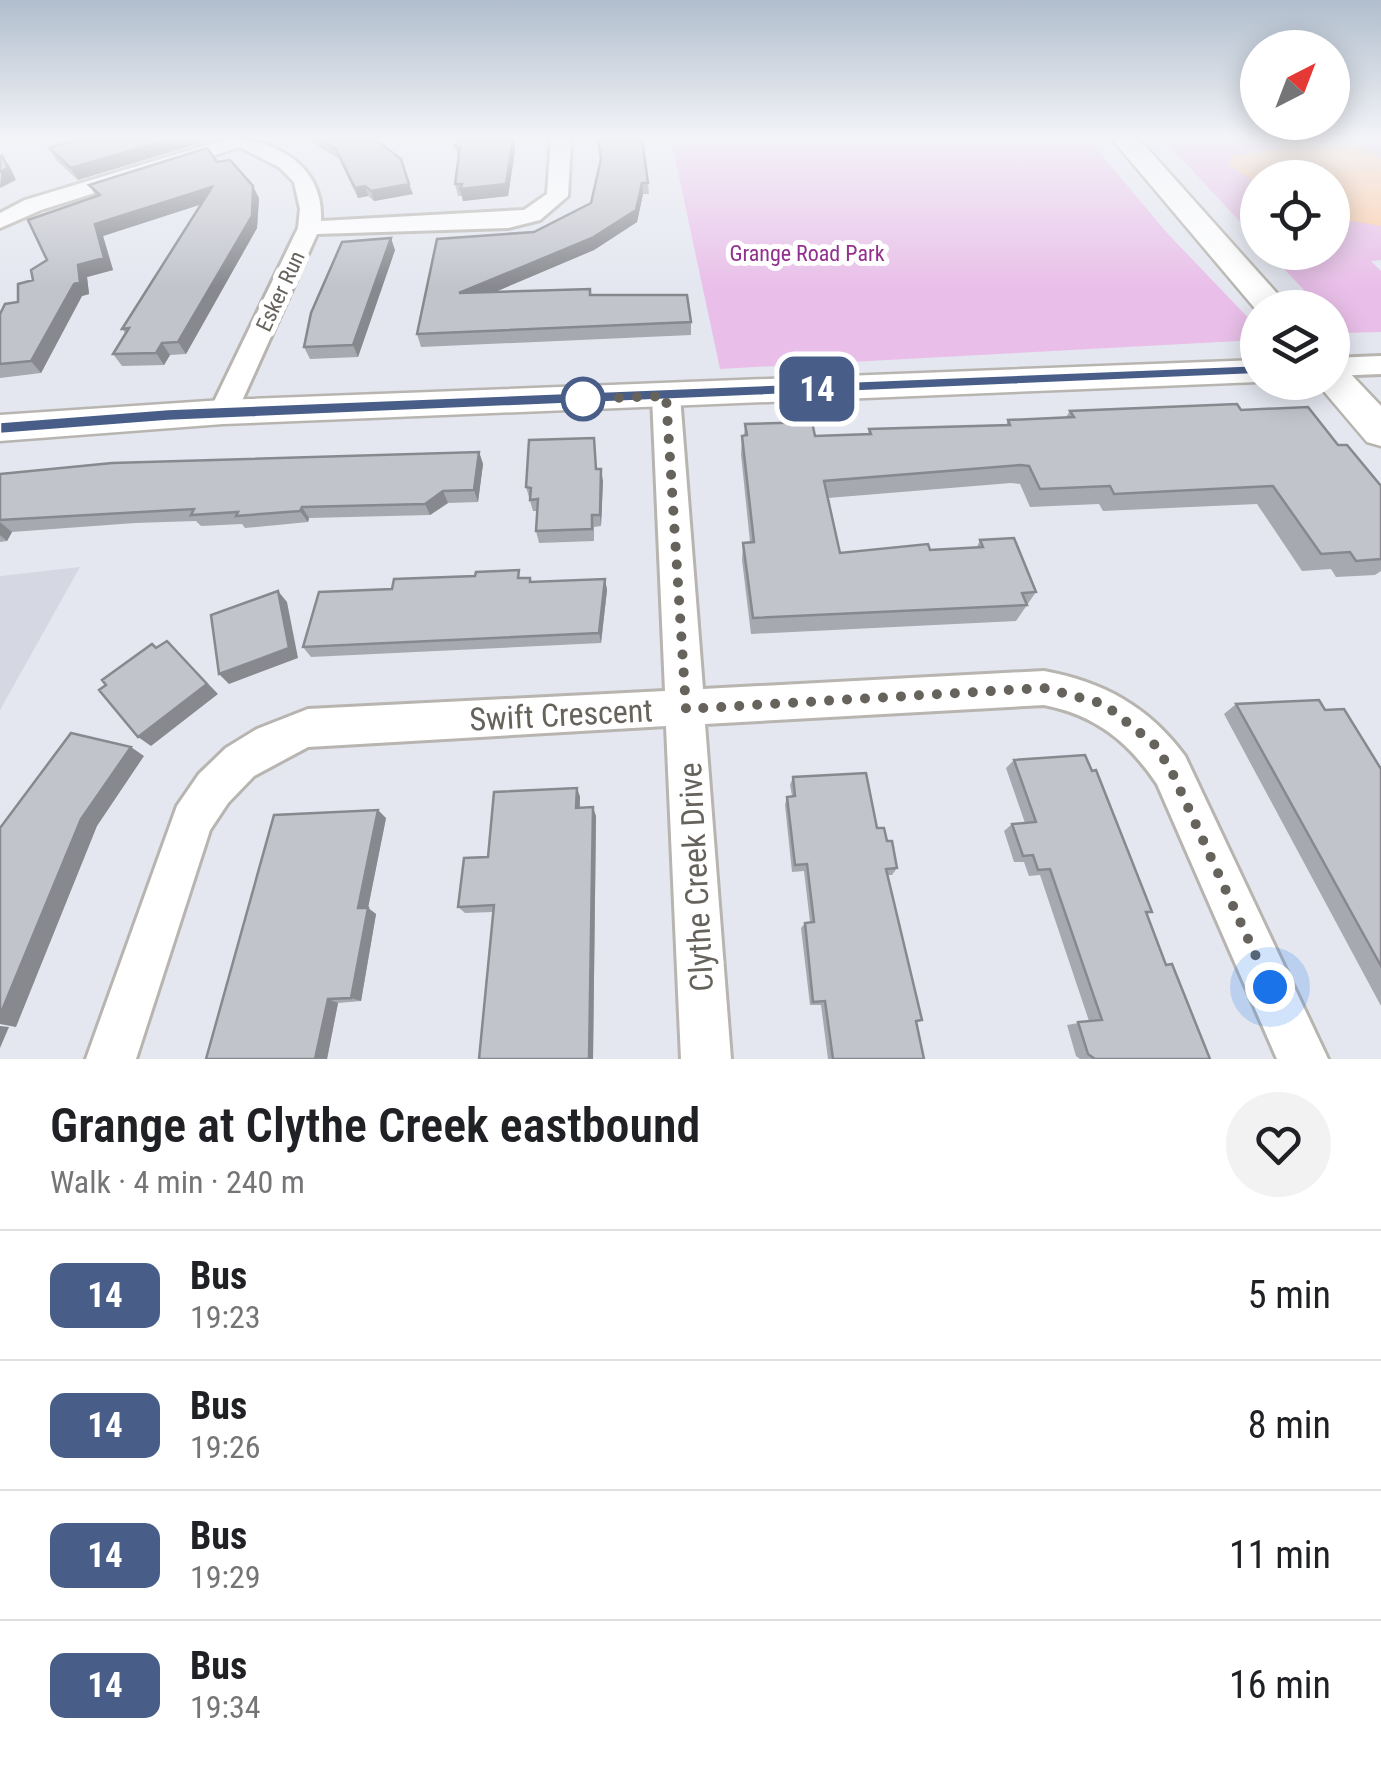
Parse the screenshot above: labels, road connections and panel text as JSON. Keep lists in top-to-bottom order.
{
  "streets": {
    "street": ["Esker Run", "Swift Crescent", "Clythe Creek Drive"]
  },
  "crossings": [
    ["Swift Crescent", "Clythe Creek Drive"]
  ],
  "parks": ["Grange Road Park"],
  "lines": ["bus line 14"],
  "north": "top right",
  "page": {
    "on_map": "14",
    "heading": ["Grange at Clythe Creek eastbound", "Walk · 4 min · 240 m"],
    "list": [
      {
        "mark": "14",
        "name": "Bus",
        "note": "19:23",
        "value": "5 min"
      },
      {
        "mark": "14",
        "name": "Bus",
        "note": "19:26",
        "value": "8 min"
      },
      {
        "mark": "14",
        "name": "Bus",
        "note": "19:29",
        "value": "11 min"
      },
      {
        "mark": "14",
        "name": "Bus",
        "note": "19:34",
        "value": "16 min"
      }
    ]
  }
}
